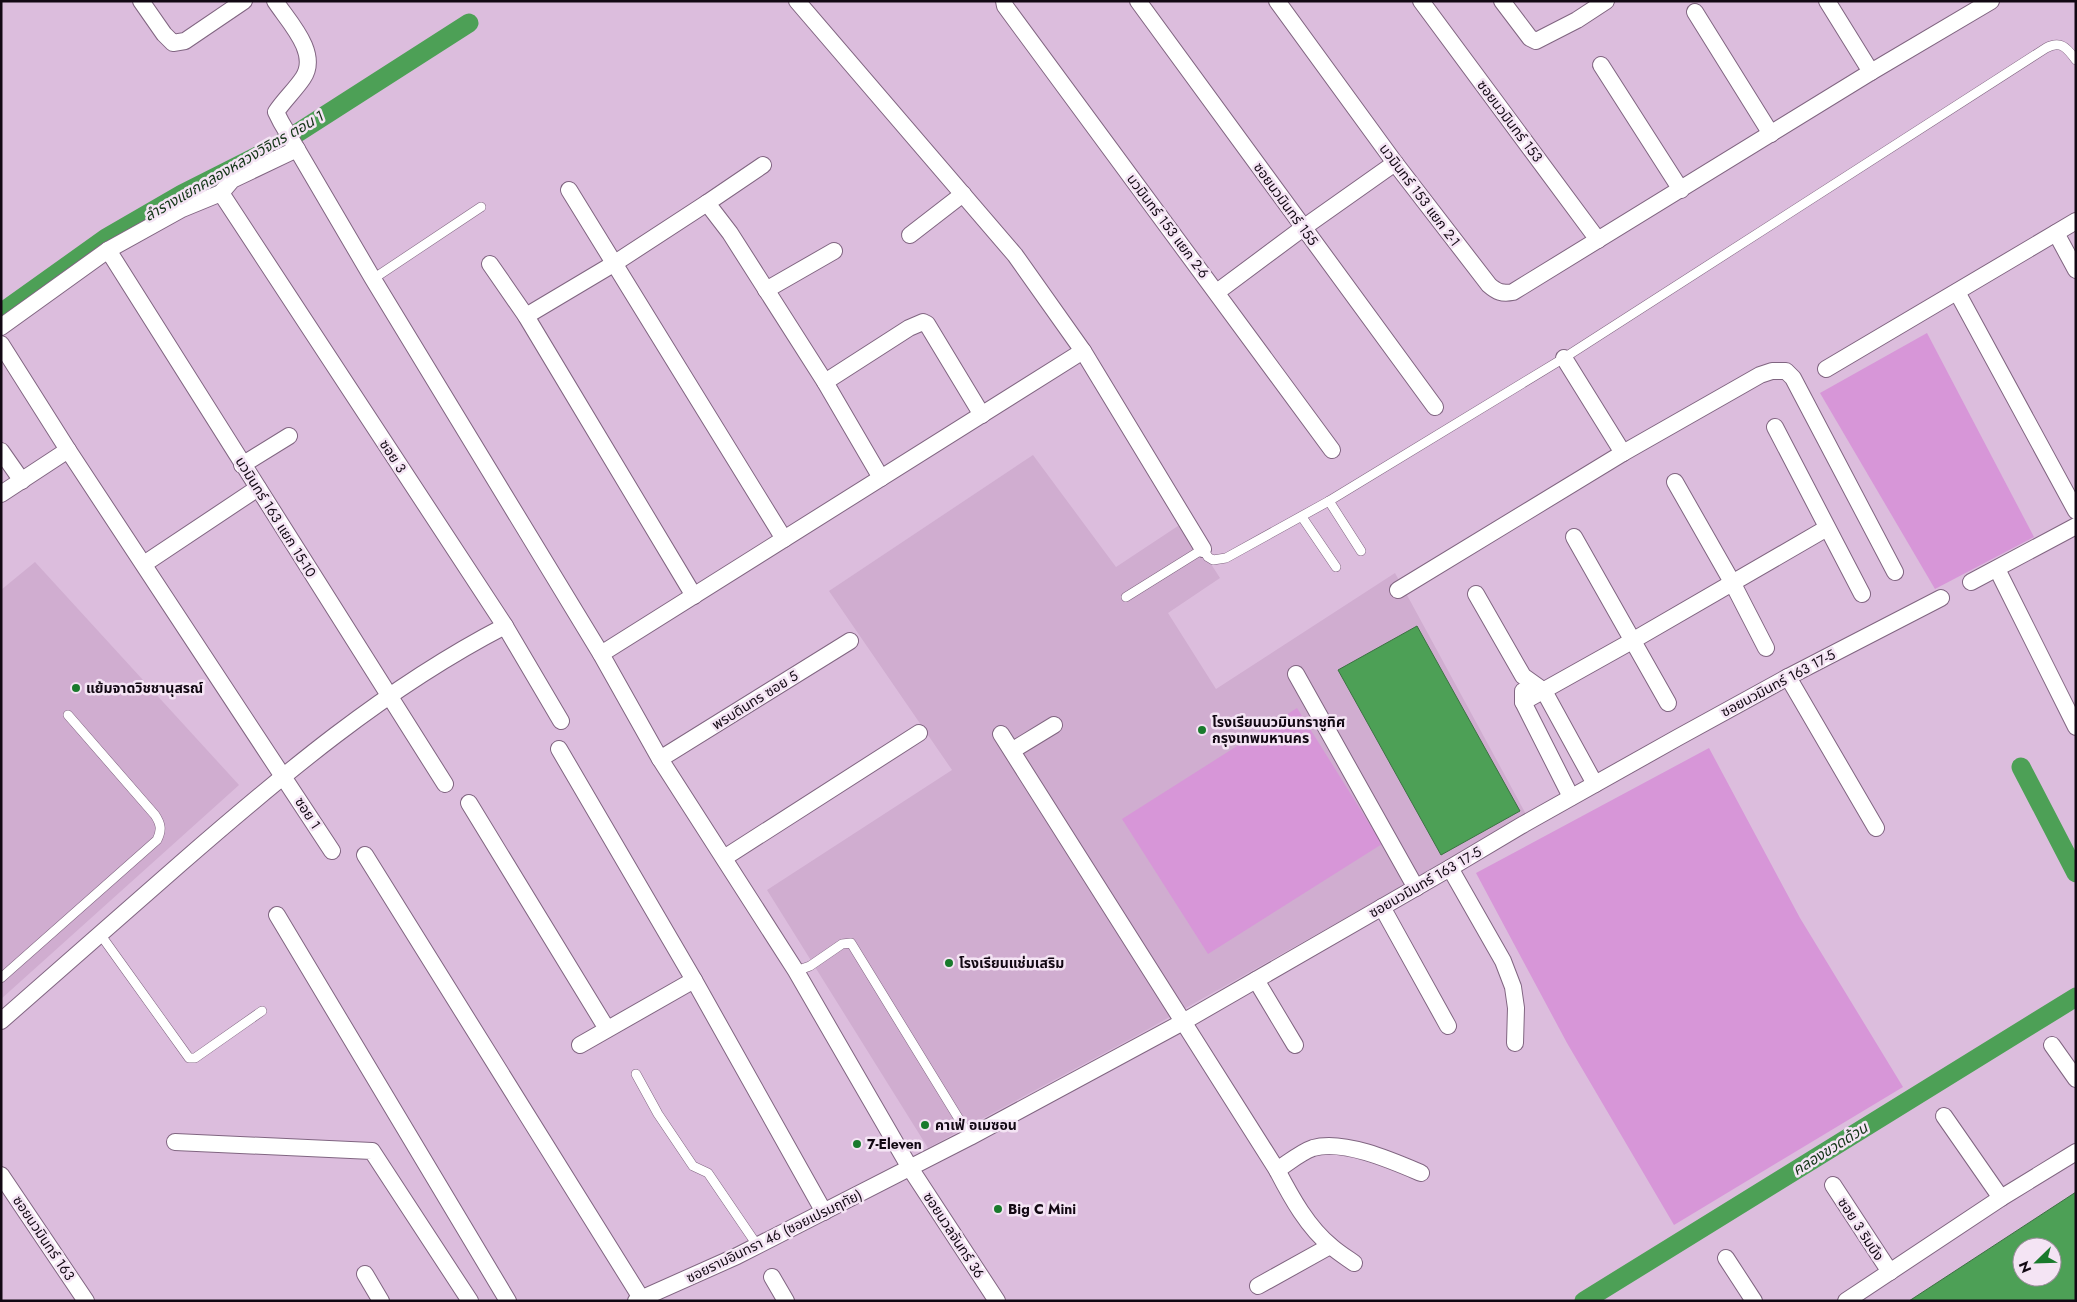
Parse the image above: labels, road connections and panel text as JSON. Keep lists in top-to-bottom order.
{
  "streets": {
    "street": [
      "ซอยนวมินทร์ 153",
      "นวมินทร์ 153 แยก 2-1",
      "ซอยนวมินทร์ 155",
      "นวมินทร์ 153 แยก 2-6",
      "ซอย 3",
      "นวมินทร์ 163 แยก 15-10",
      "ซอยนวมินทร์ 163 17-5",
      "พรบดินทร ซอย 5",
      "ซอย 1",
      "ซอย 3 ริมบึง",
      "ซอยนวลจันทร์ 36",
      "ซอยรามอินทรา 46 (ซอยเปรมฤทัย)",
      "ซอยนวมินทร์ 163"
    ]
  },
  "crossings": [
    ["ซอยนวมินทร์ 153", "นวมินทร์ 153 แยก 2-1"],
    ["ซอยนวมินทร์ 163 17-5", "ซอยนวลจันทร์ 36"],
    ["ซอยนวมินทร์ 163 17-5", "ซอยรามอินทรา 46 (ซอยเปรมฤทัย)"],
    ["พรบดินทร ซอย 5", "ซอยนวลจันทร์ 36"],
    ["ซอยนวลจันทร์ 36", "ซอยรามอินทรา 46 (ซอยเปรมฤทัย)"]
  ],
  "water": ["ลำรางแยกคลองหลวงวิจิตร ตอน 1", "คลองขวดด้วน"],
  "places": [
    "แย้มจาดวิชชานุสรณ์",
    "โรงเรียนนวมินทราชูทิศ กรุงเทพมหานคร",
    "โรงเรียนแช่มเสริม",
    "คาเฟ่ อเมซอน",
    "7-Eleven",
    "Big C Mini"
  ],
  "north": "bottom left"
}
